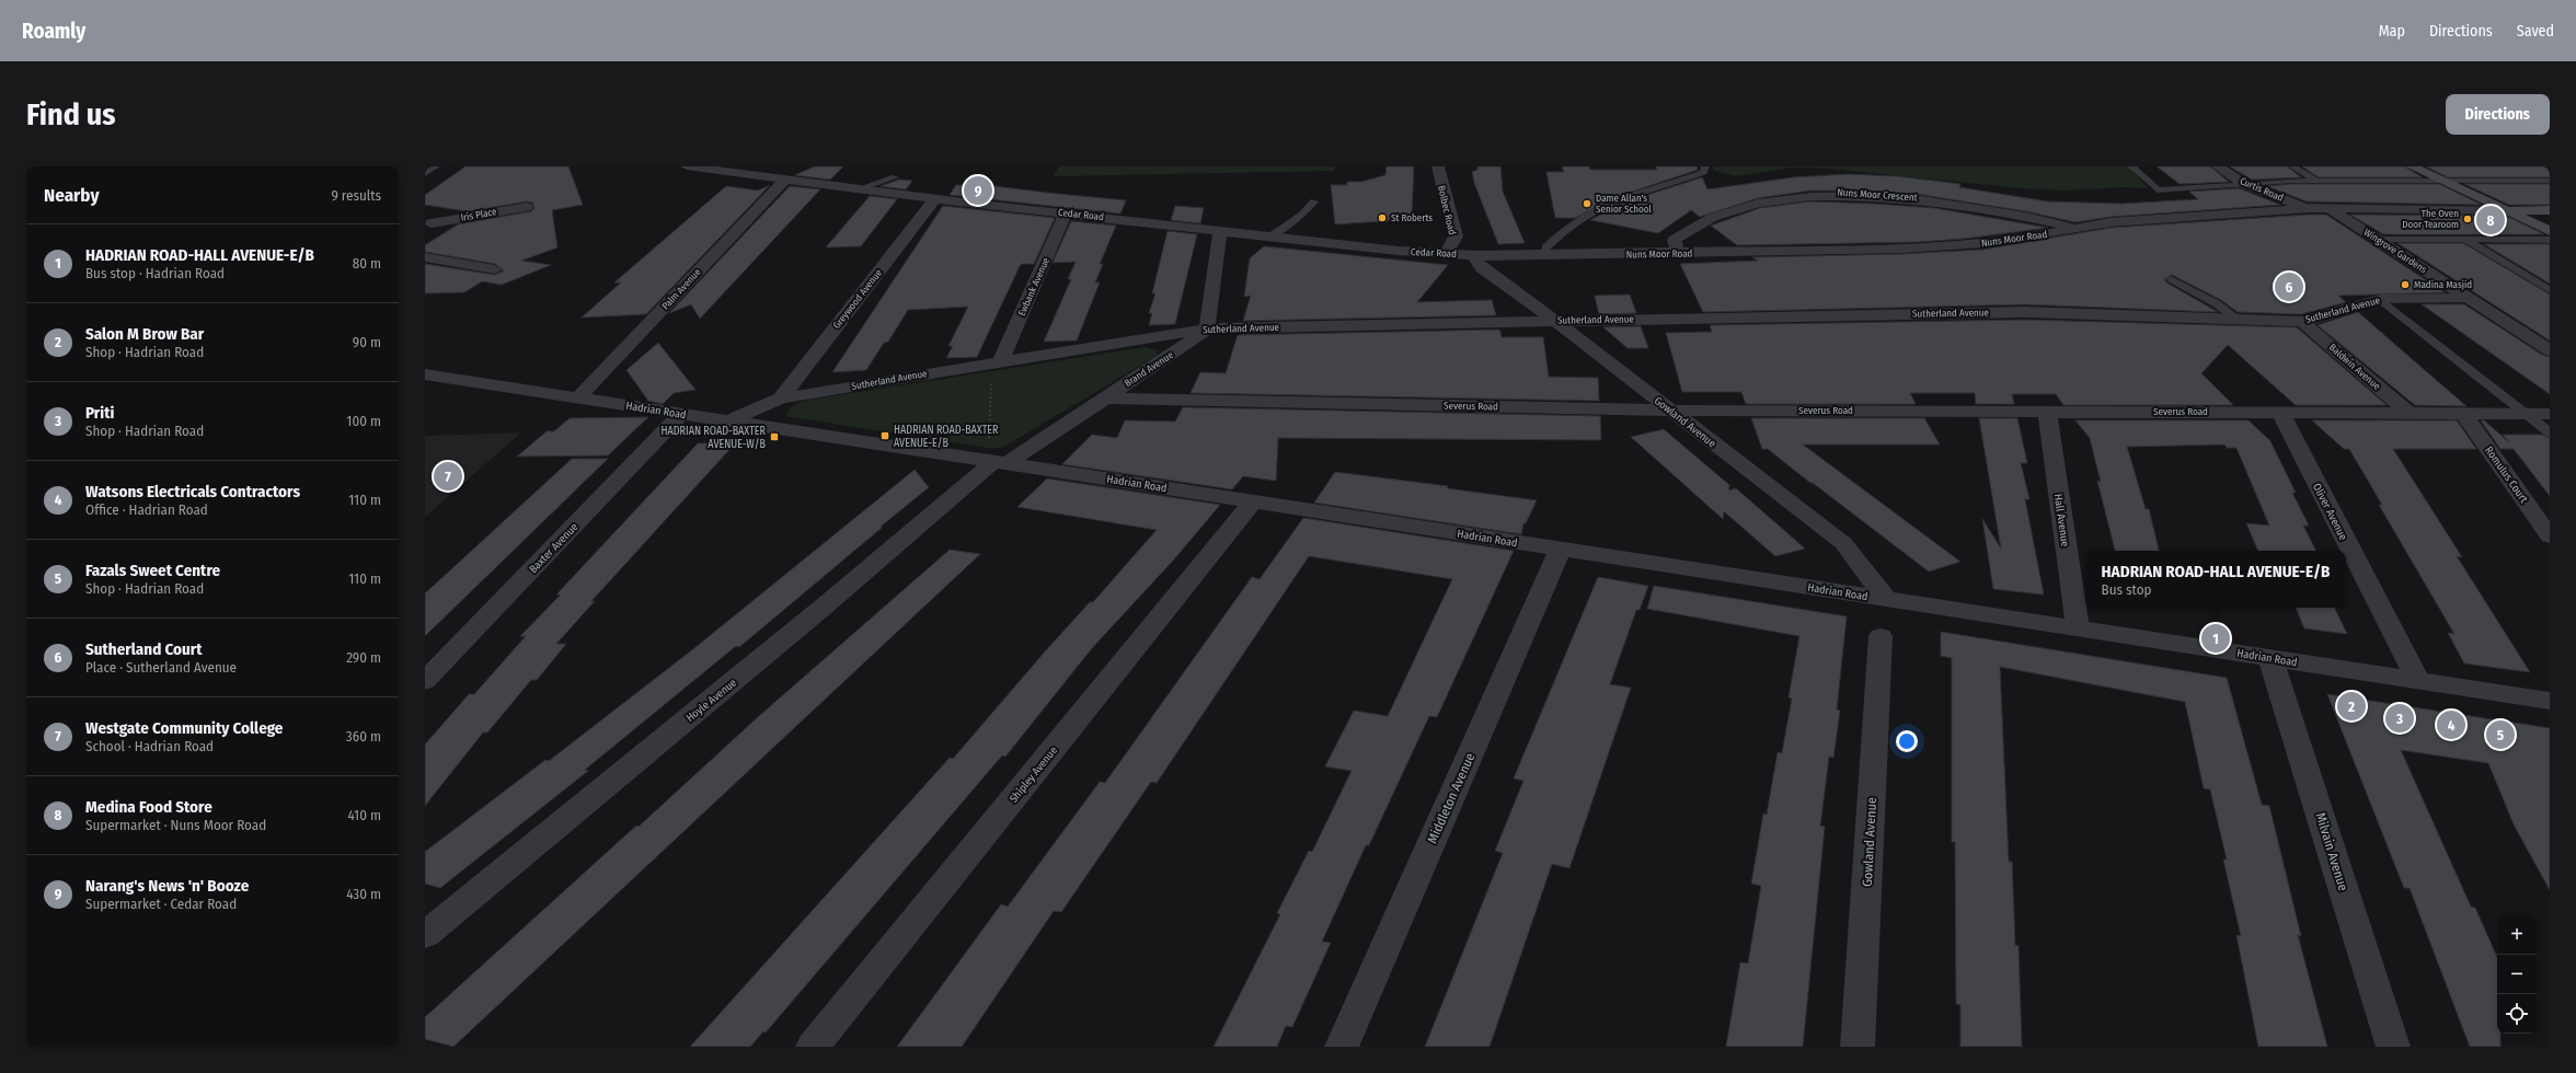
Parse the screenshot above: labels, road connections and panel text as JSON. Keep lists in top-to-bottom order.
{
  "streets": {
    "street": [
      "Curtis Road",
      "Nuns Moor Crescent",
      "Bolbec Road",
      "Iris Place",
      "Cedar Road",
      "Nuns Moor Road",
      "Wingrove Gardens",
      "Ewbank Avenue",
      "Palm Avenue",
      "Greywood Avenue",
      "Sutherland Avenue",
      "Baldwin Avenue",
      "Brand Avenue",
      "Severus Road",
      "Hadrian Road",
      "Gowland Avenue",
      "Romulus Court",
      "Oliver Avenue",
      "Hall Avenue",
      "Baxter Avenue",
      "Hoyle Avenue",
      "Shipley Avenue",
      "Middleton Avenue",
      "Milvain Avenue"
    ]
  },
  "crossings": [
    ["Curtis Road", "Nuns Moor Road"],
    ["Nuns Moor Crescent", "Nuns Moor Road"],
    ["Bolbec Road", "Cedar Road"],
    ["Cedar Road", "Nuns Moor Road"],
    ["Cedar Road", "Ewbank Avenue"],
    ["Cedar Road", "Palm Avenue"],
    ["Cedar Road", "Greywood Avenue"],
    ["Cedar Road", "Gowland Avenue"],
    ["Nuns Moor Road", "Wingrove Gardens"],
    ["Nuns Moor Road", "Gowland Avenue"],
    ["Wingrove Gardens", "Sutherland Avenue"],
    ["Ewbank Avenue", "Sutherland Avenue"],
    ["Palm Avenue", "Hadrian Road"],
    ["Greywood Avenue", "Sutherland Avenue"],
    ["Sutherland Avenue", "Baldwin Avenue"],
    ["Sutherland Avenue", "Brand Avenue"],
    ["Sutherland Avenue", "Hadrian Road"],
    ["Sutherland Avenue", "Gowland Avenue"],
    ["Baldwin Avenue", "Severus Road"],
    ["Brand Avenue", "Severus Road"],
    ["Brand Avenue", "Hadrian Road"],
    ["Brand Avenue", "Hoyle Avenue"],
    ["Severus Road", "Gowland Avenue"],
    ["Severus Road", "Romulus Court"],
    ["Severus Road", "Oliver Avenue"],
    ["Severus Road", "Hall Avenue"],
    ["Hadrian Road", "Gowland Avenue"],
    ["Hadrian Road", "Oliver Avenue"],
    ["Hadrian Road", "Hall Avenue"],
    ["Hadrian Road", "Baxter Avenue"],
    ["Hadrian Road", "Hoyle Avenue"],
    ["Hadrian Road", "Shipley Avenue"],
    ["Hadrian Road", "Middleton Avenue"],
    ["Hadrian Road", "Milvain Avenue"]
  ],
  "places": {
    "other": [
      "Dame Allan's Senior School",
      "St Roberts",
      "The Oven Door Tearoom",
      "Madina Masjid"
    ],
    "transit": ["HADRIAN ROAD-BAXTER AVENUE-E/B", "HADRIAN ROAD-BAXTER AVENUE-W/B"]
  },
  "page": {
    "header": "Roamly",
    "nav": ["Map", "Directions", "Saved"],
    "buttons": "Directions",
    "title": "Find us",
    "heading": ["Nearby", "9 results"],
    "pins": [
      "9",
      "8",
      "6",
      "7",
      "1",
      "2",
      "3",
      "4",
      "5"
    ],
    "list": [
      {
        "mark": "1",
        "name": "HADRIAN ROAD-HALL AVENUE-E/B",
        "note": "Bus stop · Hadrian Road",
        "value": "80 m"
      },
      {
        "mark": "2",
        "name": "Salon M Brow Bar",
        "note": "Shop · Hadrian Road",
        "value": "90 m"
      },
      {
        "mark": "3",
        "name": "Priti",
        "note": "Shop · Hadrian Road",
        "value": "100 m"
      },
      {
        "mark": "4",
        "name": "Watsons Electricals Contractors",
        "note": "Office · Hadrian Road",
        "value": "110 m"
      },
      {
        "mark": "5",
        "name": "Fazals Sweet Centre",
        "note": "Shop · Hadrian Road",
        "value": "110 m"
      },
      {
        "mark": "6",
        "name": "Sutherland Court",
        "note": "Place · Sutherland Avenue",
        "value": "290 m"
      },
      {
        "mark": "7",
        "name": "Westgate Community College",
        "note": "School · Hadrian Road",
        "value": "360 m"
      },
      {
        "mark": "8",
        "name": "Medina Food Store",
        "note": "Supermarket · Nuns Moor Road",
        "value": "410 m"
      },
      {
        "mark": "9",
        "name": "Narang's News 'n' Booze",
        "note": "Supermarket · Cedar Road",
        "value": "430 m"
      }
    ],
    "popup": ["HADRIAN ROAD-HALL AVENUE-E/B", "Bus stop"],
    "map_buttons": ["+", "−"]
  }
}
